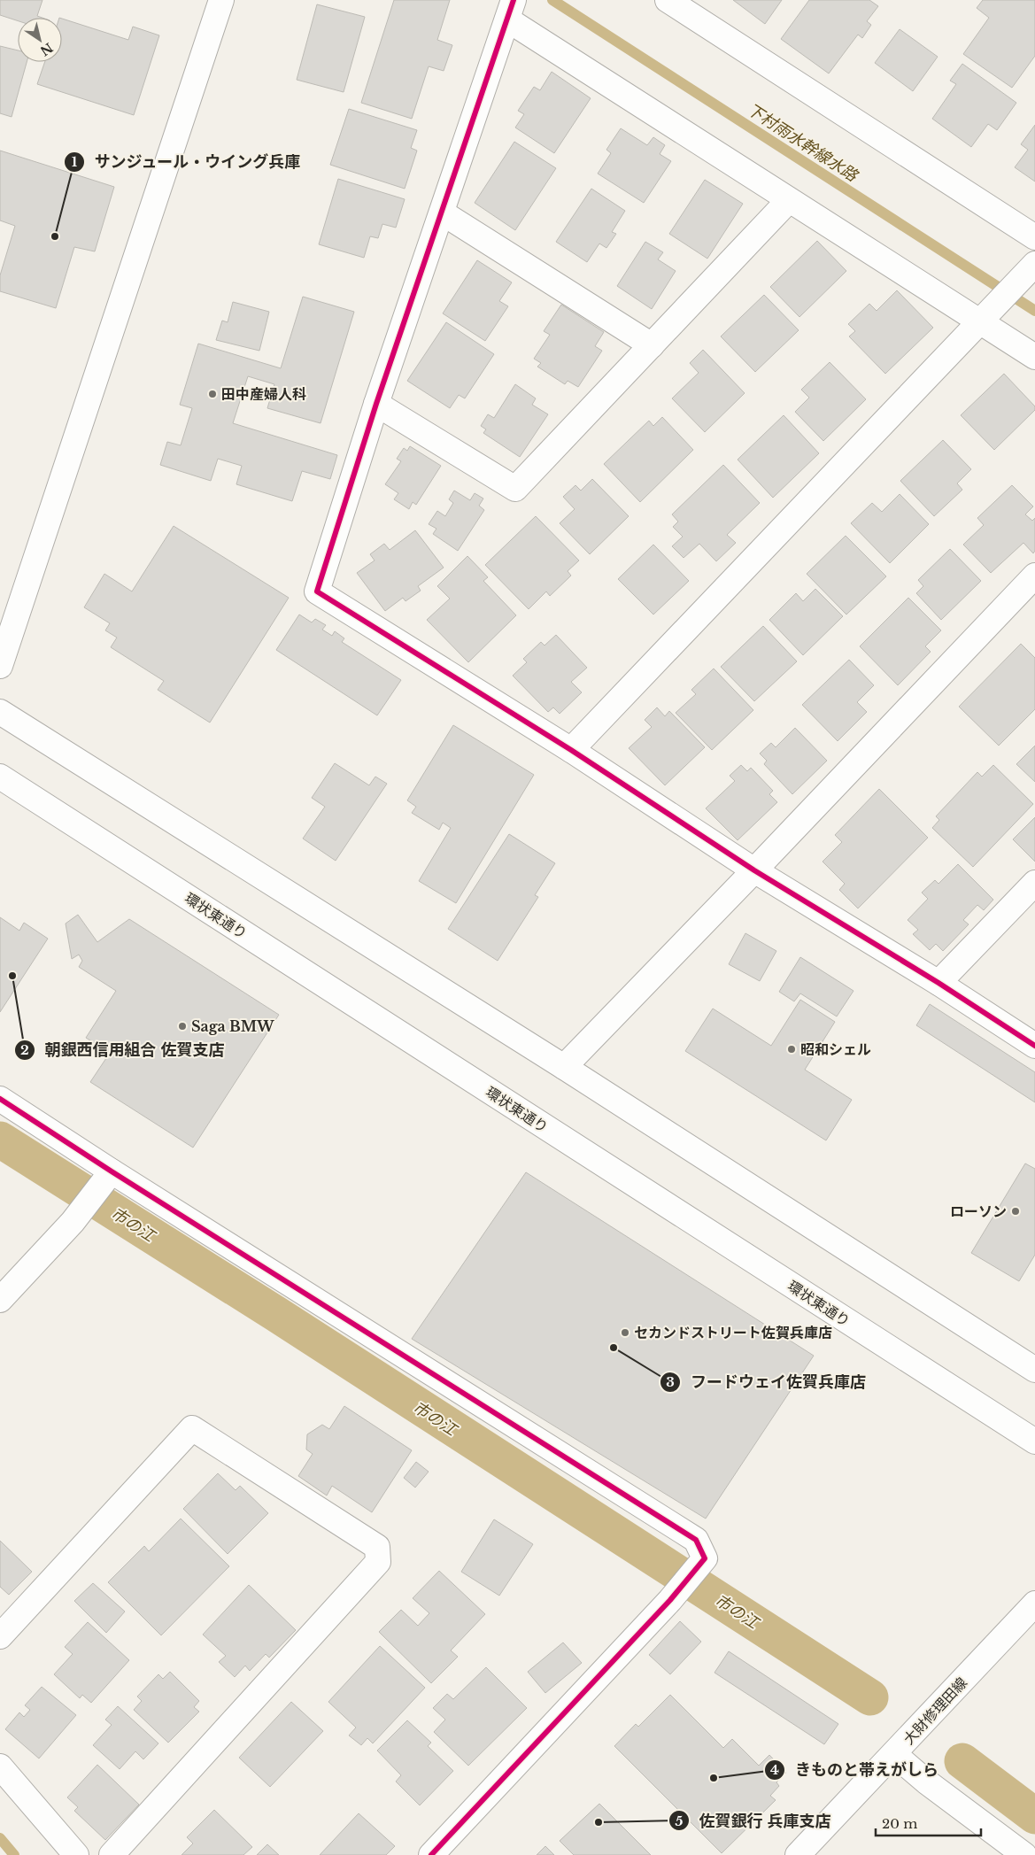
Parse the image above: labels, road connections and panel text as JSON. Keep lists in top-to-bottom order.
{
  "streets": {
    "street": ["環状東通り", "大財修理田線"]
  },
  "water": ["下村雨水幹線水路", "市の江"],
  "places": [
    "サンジュール・ウイング兵庫",
    "田中産婦人科",
    "朝銀西信用組合 佐賀支店",
    "Saga BMW",
    "昭和シェル",
    "ローソン",
    "セカンドストリート佐賀兵庫店",
    "フードウェイ佐賀兵庫店",
    "きものと帯えがしら",
    "佐賀銀行 兵庫支店"
  ],
  "scale_bar": "20 m",
  "north": "bottom right"
}
